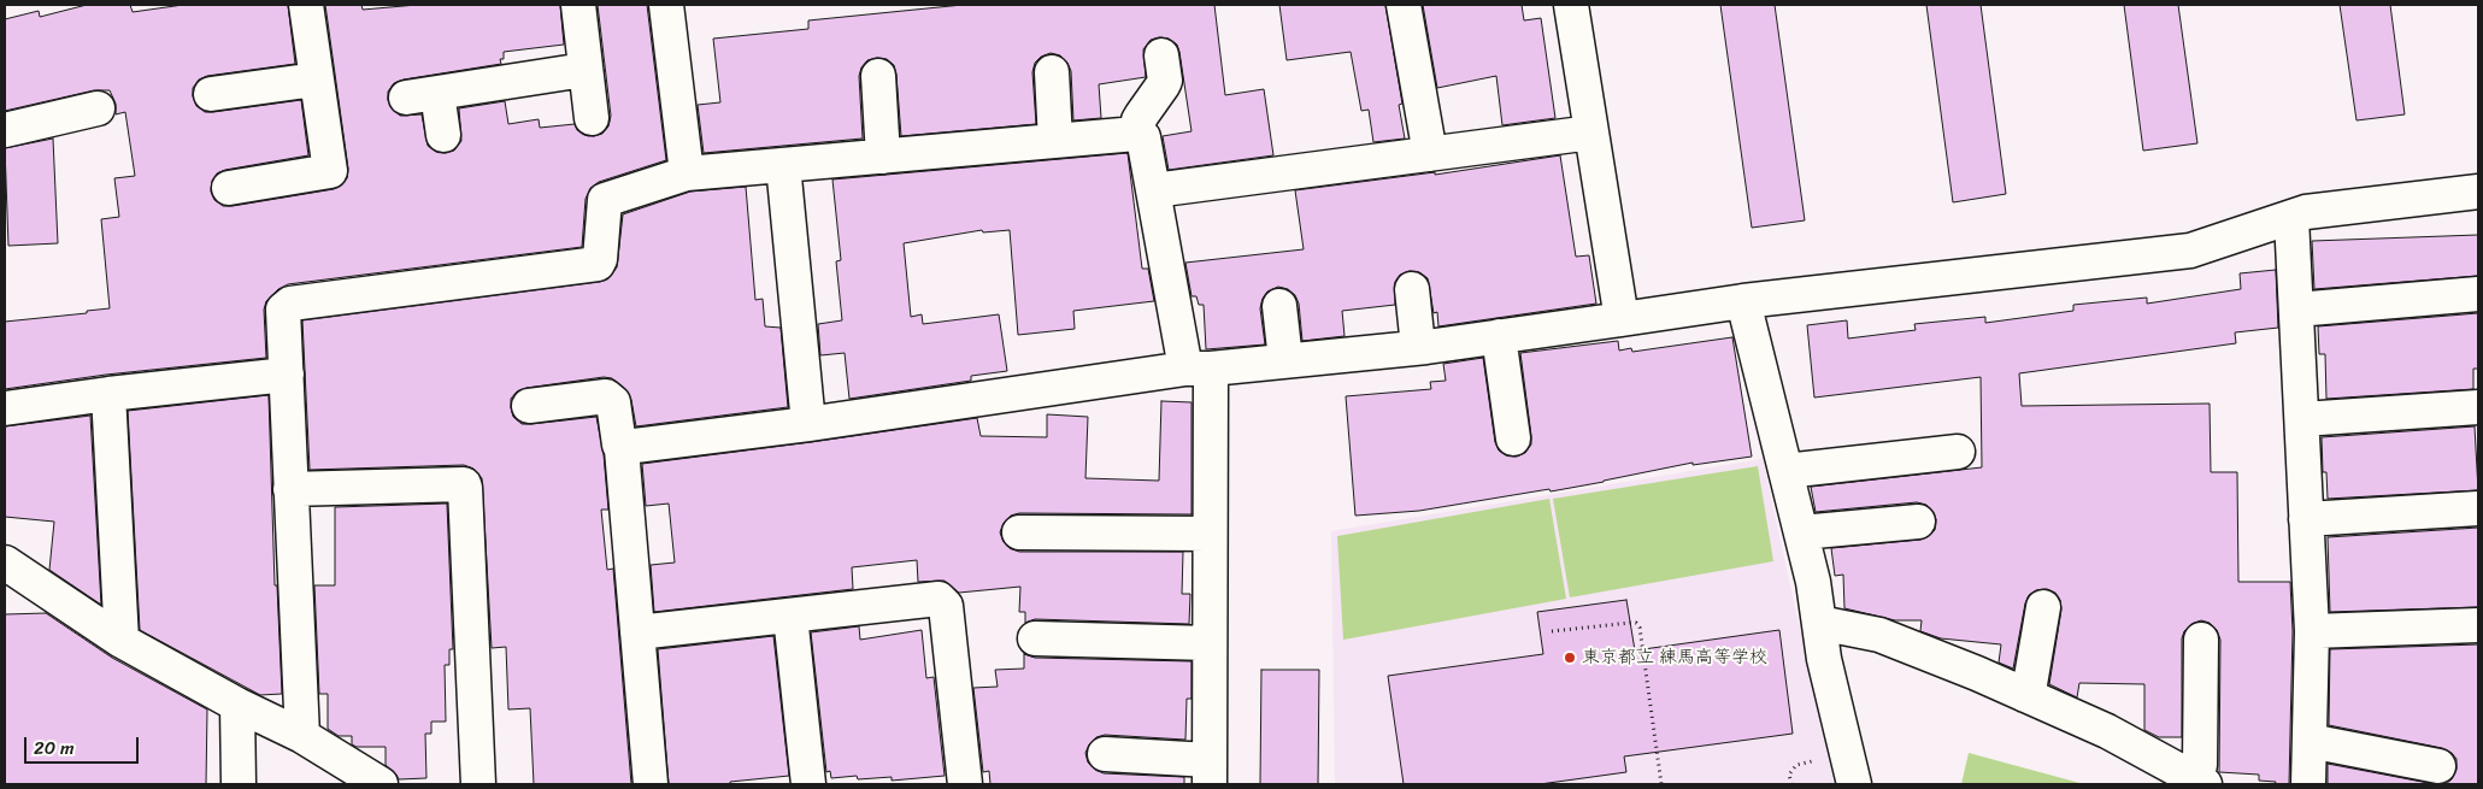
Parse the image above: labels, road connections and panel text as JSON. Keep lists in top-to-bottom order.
{
  "places": ["東京都立 練馬高等学校"],
  "scale_bar": "20 m"
}
